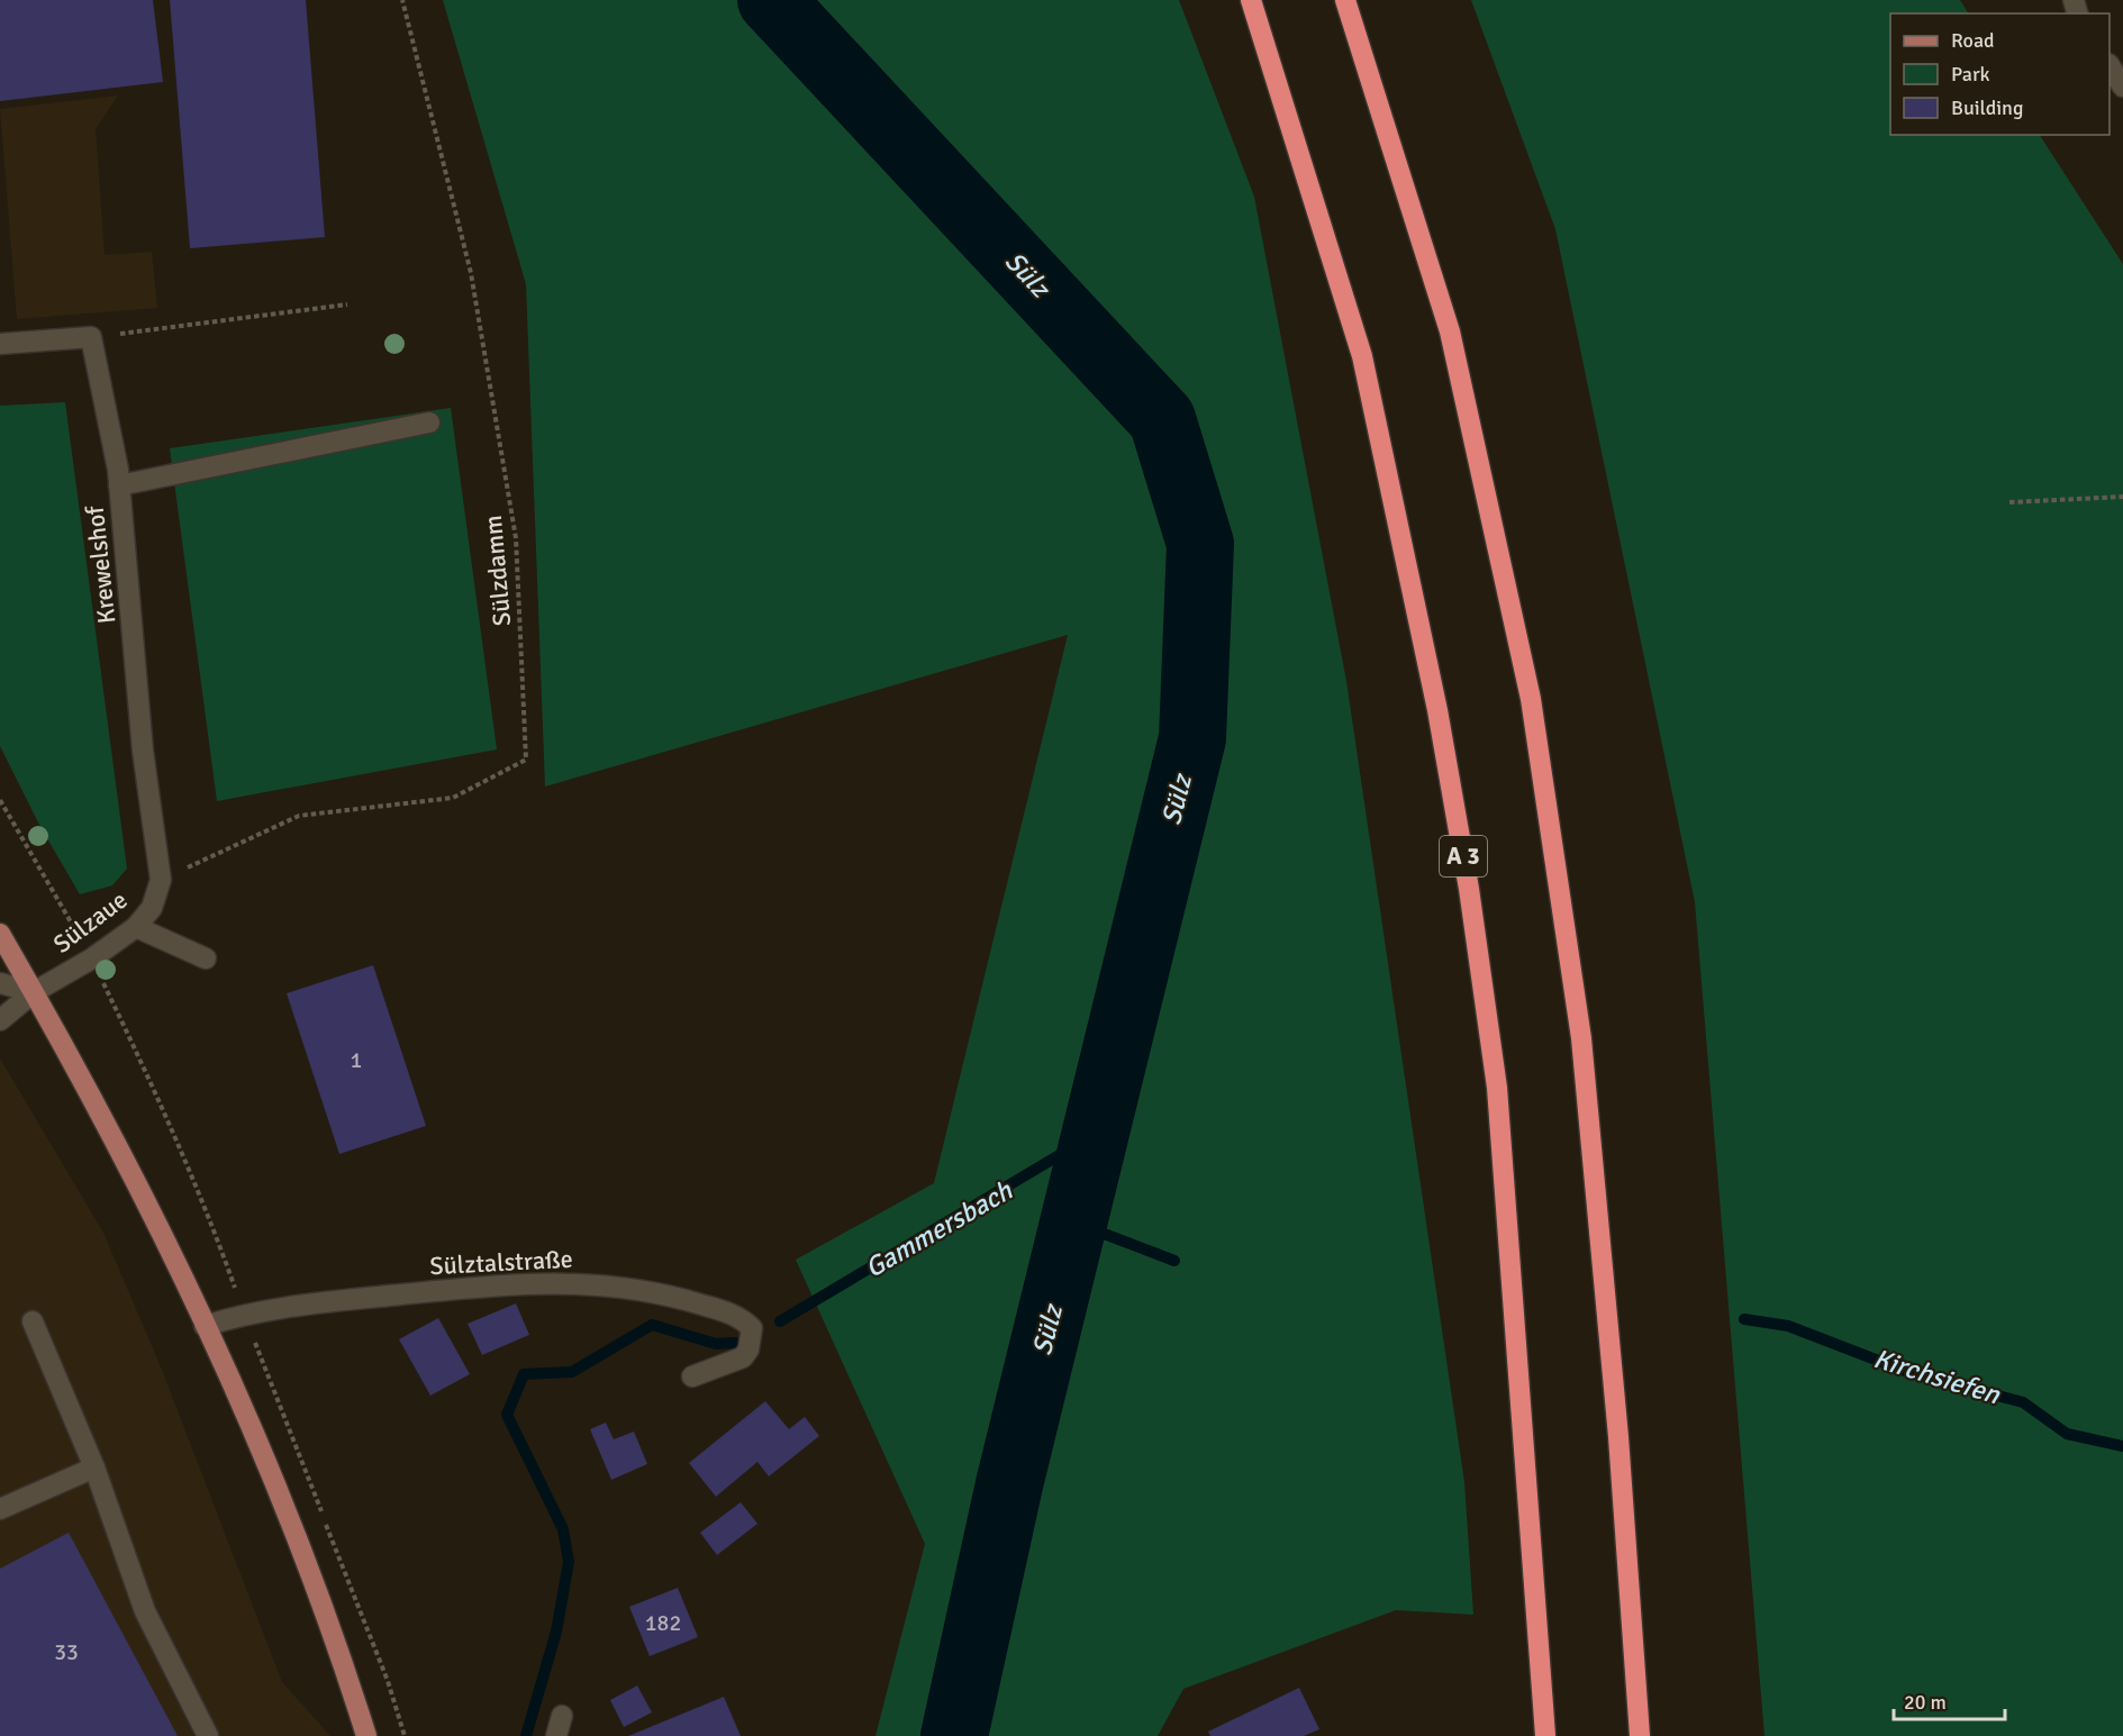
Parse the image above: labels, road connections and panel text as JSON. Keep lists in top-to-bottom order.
{
  "streets": {
    "highway": ["A 3"],
    "street": ["Krewelshof", "Sülzaue", "Sülztalstraße"],
    "path": ["Sülzdamm"]
  },
  "crossings": [
    ["Krewelshof", "Sülzdamm"],
    ["Krewelshof", "Sülzaue"],
    ["Sülzdamm", "Sülzaue"]
  ],
  "water": ["Sülz", "Gammersbach", "Kirchsiefen"],
  "house_numbers": ["1", "182", "33"],
  "legend": ["Road", "Park", "Building"],
  "scale_bar": "20 m"
}
